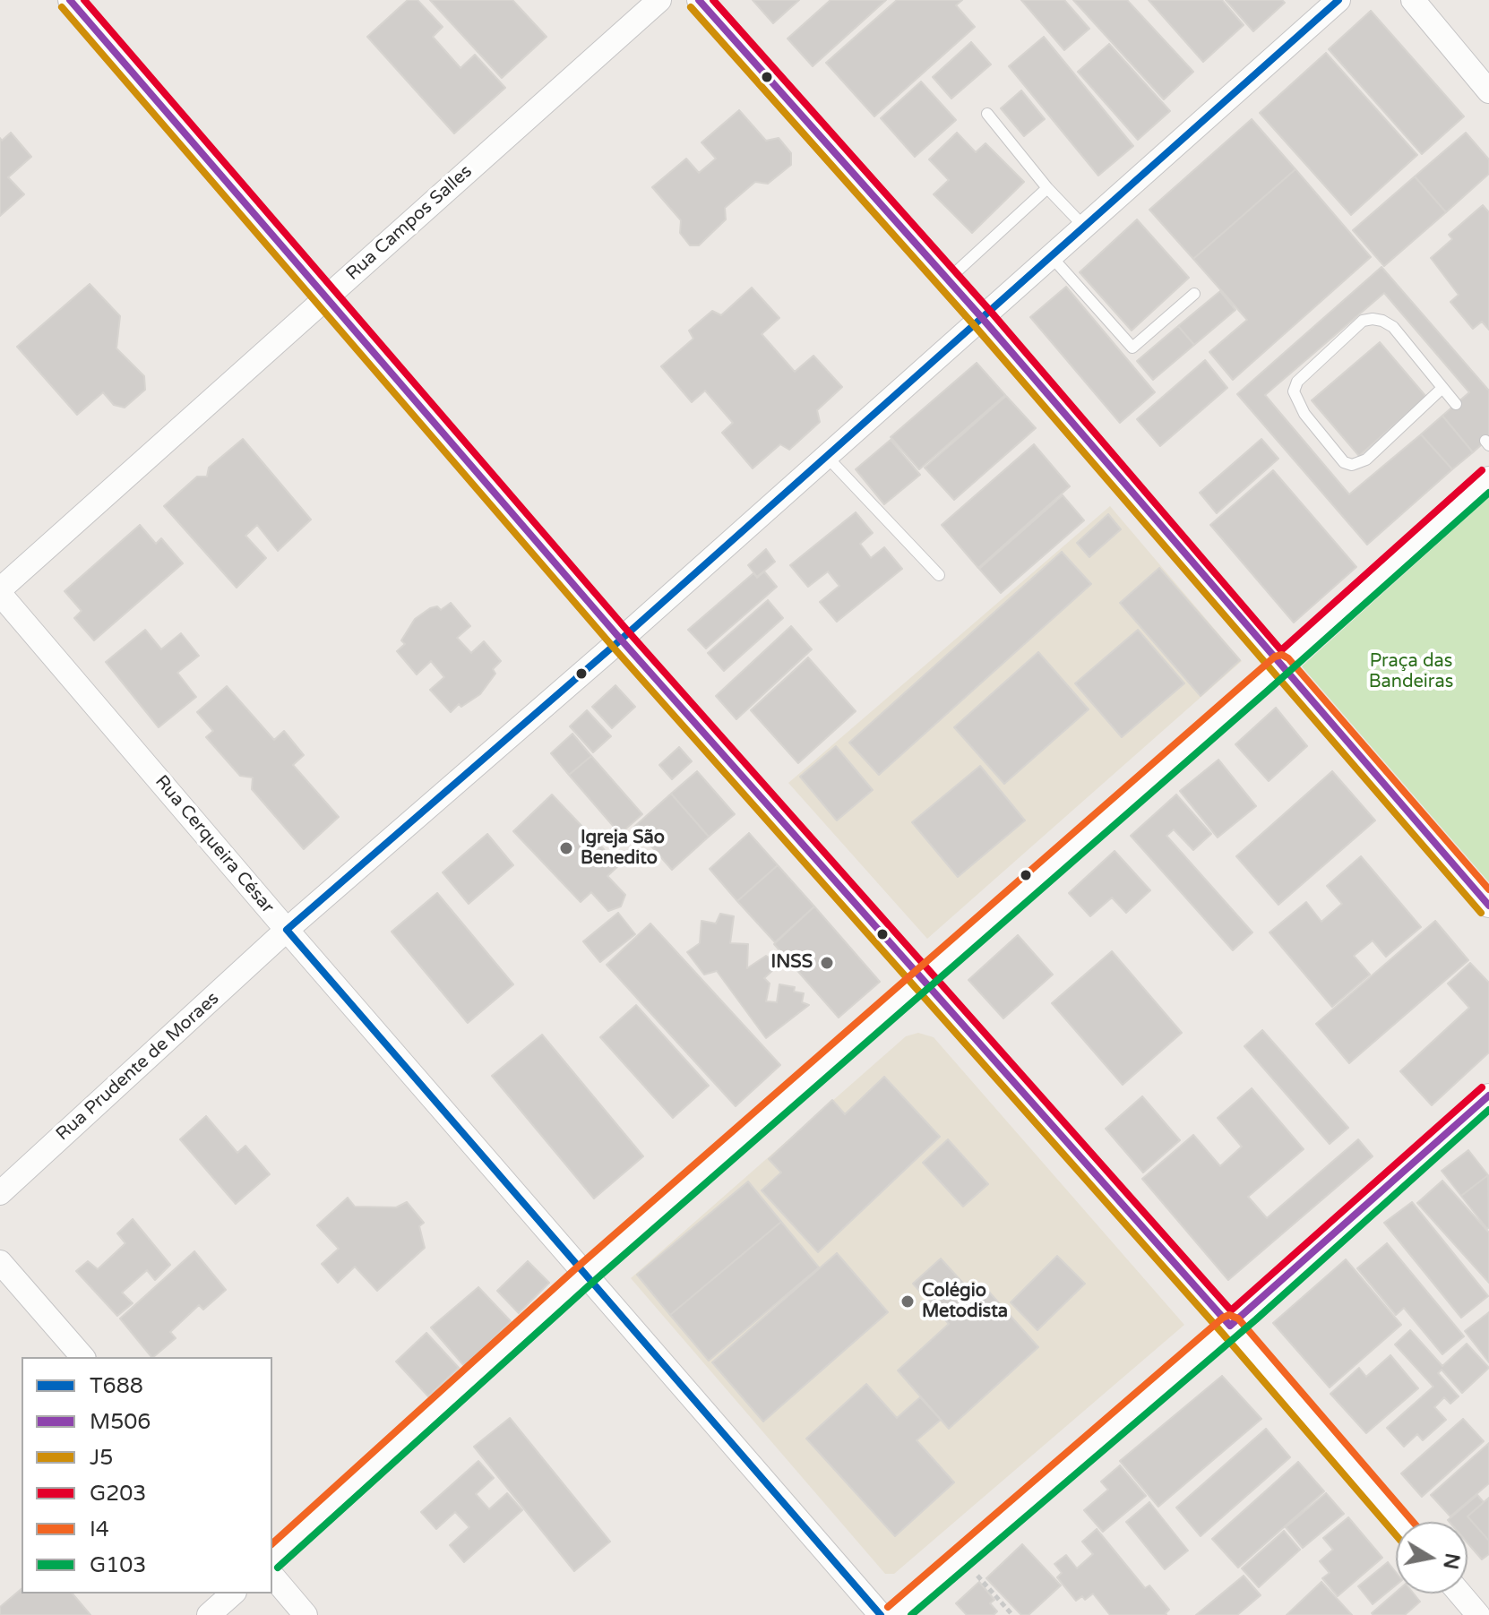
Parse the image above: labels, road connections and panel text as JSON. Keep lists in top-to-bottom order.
{
  "streets": {
    "street": ["Rua Campos Salles", "Rua Cerqueira César", "Rua Prudente de Moraes"]
  },
  "crossings": [
    ["Rua Campos Salles", "Rua Cerqueira César"],
    ["Rua Cerqueira César", "Rua Prudente de Moraes"]
  ],
  "parks": ["Praça das Bandeiras"],
  "places": ["Igreja São Benedito", "INSS", "Colégio Metodista"],
  "lines": [
    "transit line T688",
    "transit line M506",
    "transit line G203",
    "transit line J5",
    "transit line G103",
    "transit line I4"
  ],
  "legend": [
    "T688",
    "M506",
    "J5",
    "G203",
    "I4",
    "G103"
  ],
  "north": "right"
}
